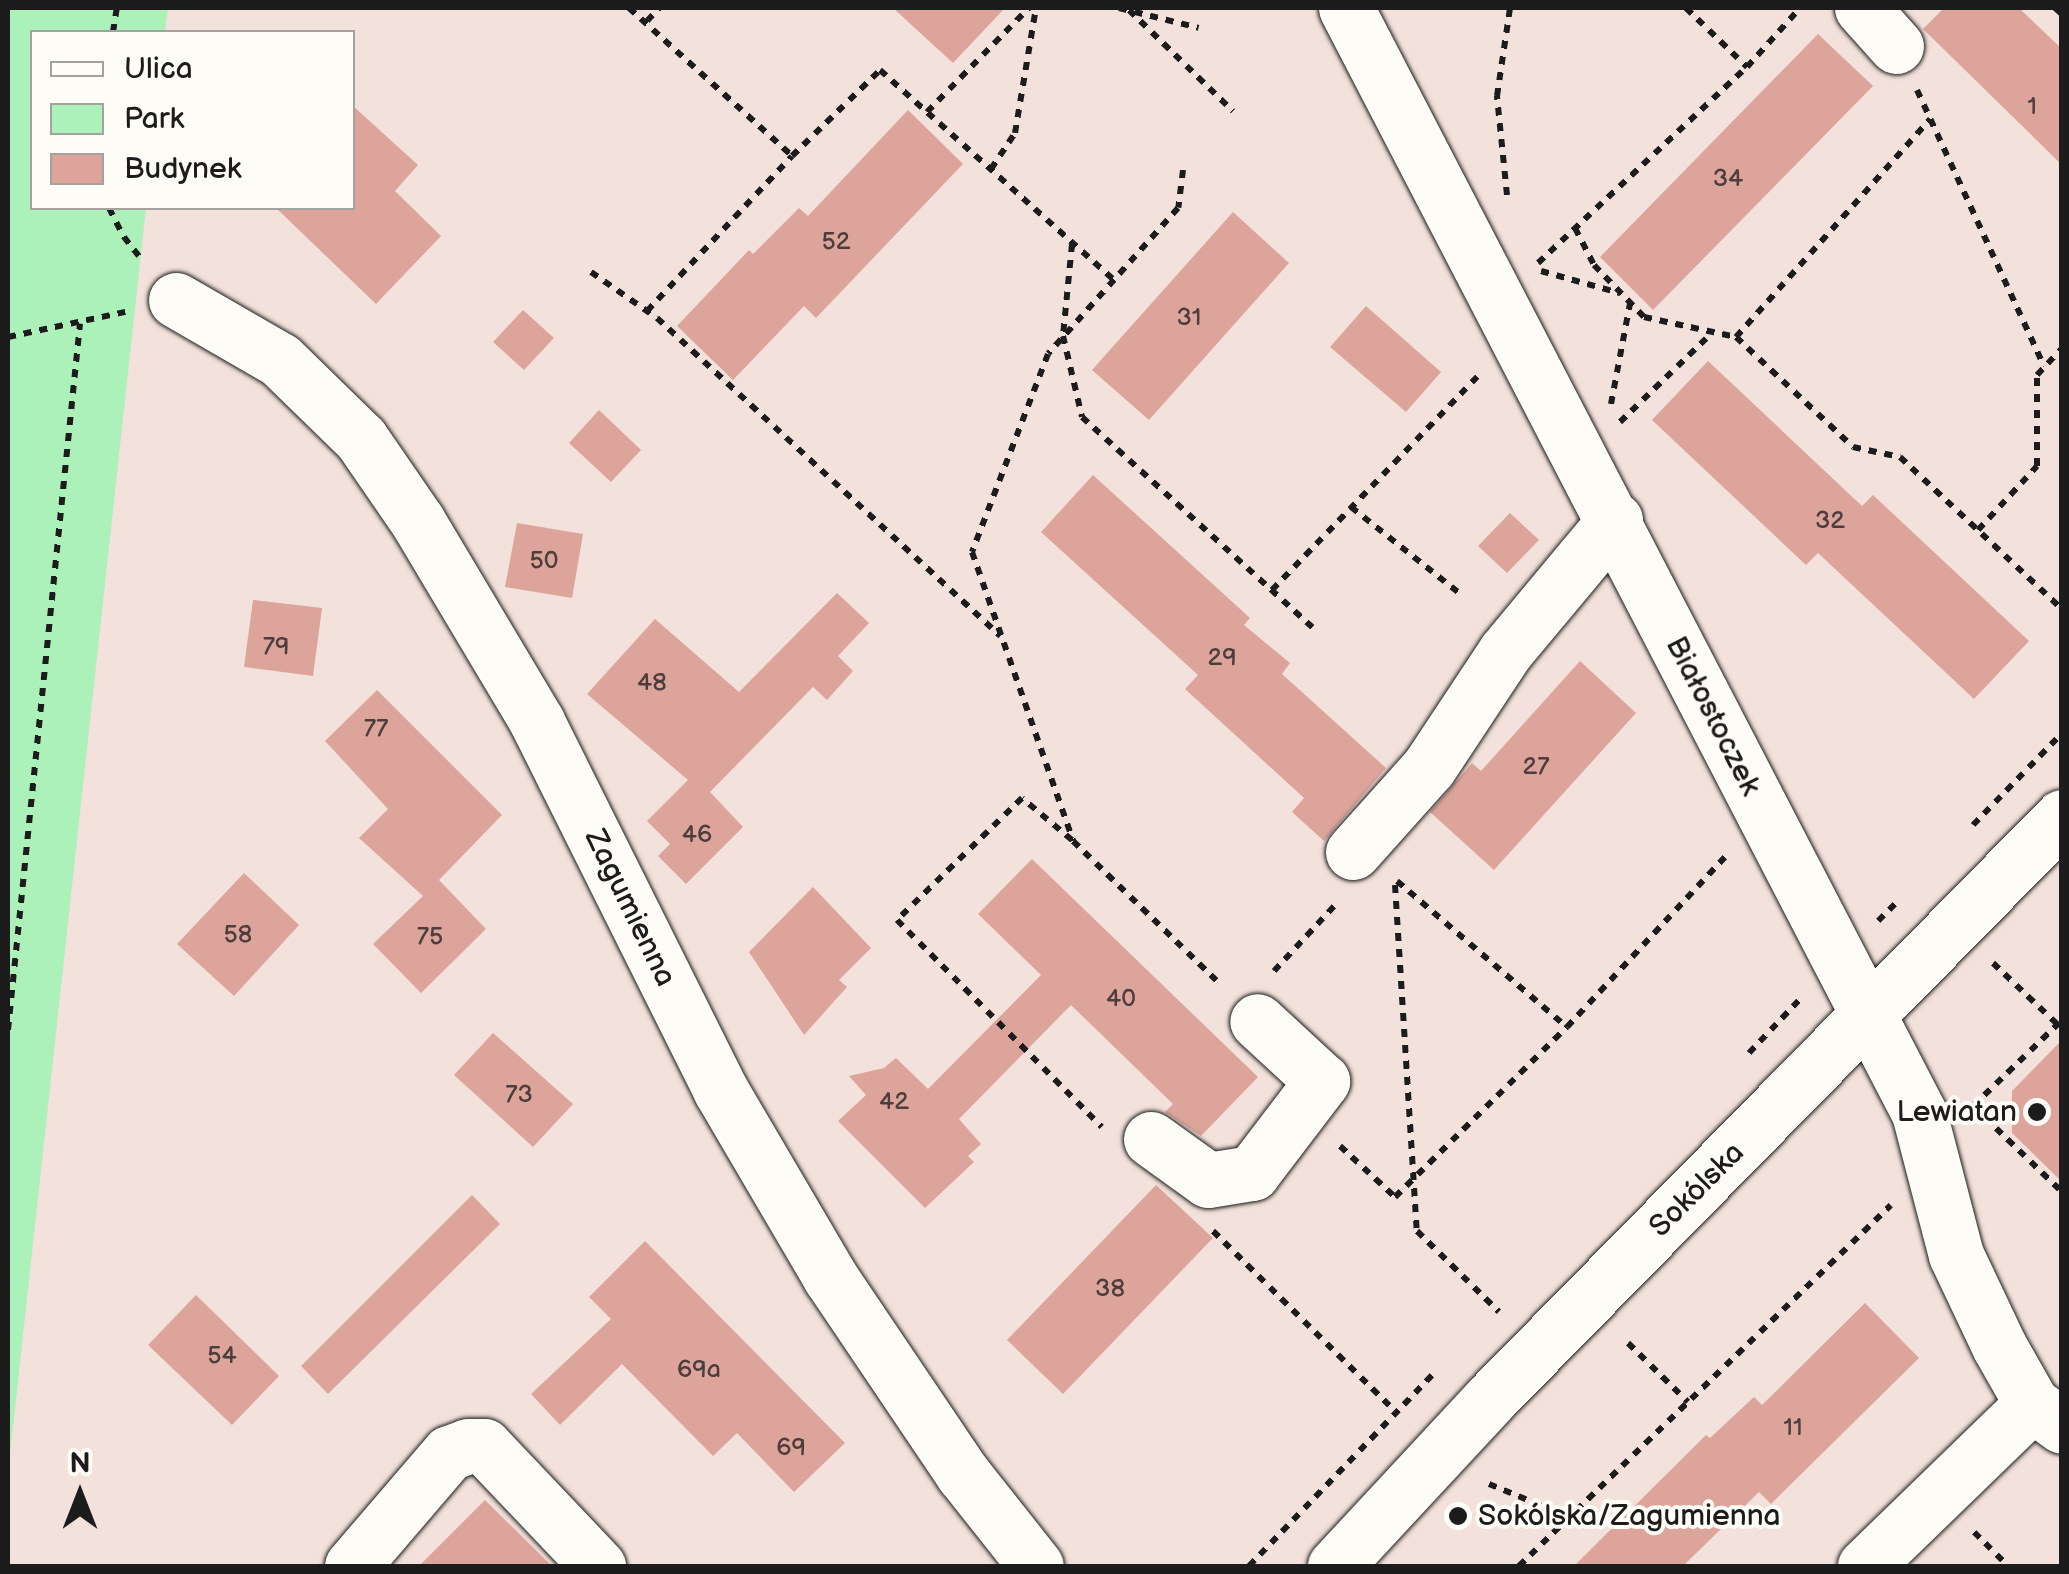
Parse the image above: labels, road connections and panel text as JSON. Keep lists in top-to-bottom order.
{
  "streets": {
    "street": ["Białostoczek", "Zagumienna", "Sokólska"]
  },
  "crossings": [
    ["Białostoczek", "Sokólska"]
  ],
  "places": ["Lewiatan", "Sokólska/Zagumienna"],
  "house_numbers": [
    "1",
    "34",
    "52",
    "31",
    "32",
    "50",
    "79",
    "29",
    "48",
    "77",
    "27",
    "46",
    "58",
    "75",
    "40",
    "73",
    "42",
    "38",
    "54",
    "69a",
    "11",
    "69"
  ],
  "legend": ["Ulica", "Park", "Budynek"],
  "north": "top"
}
